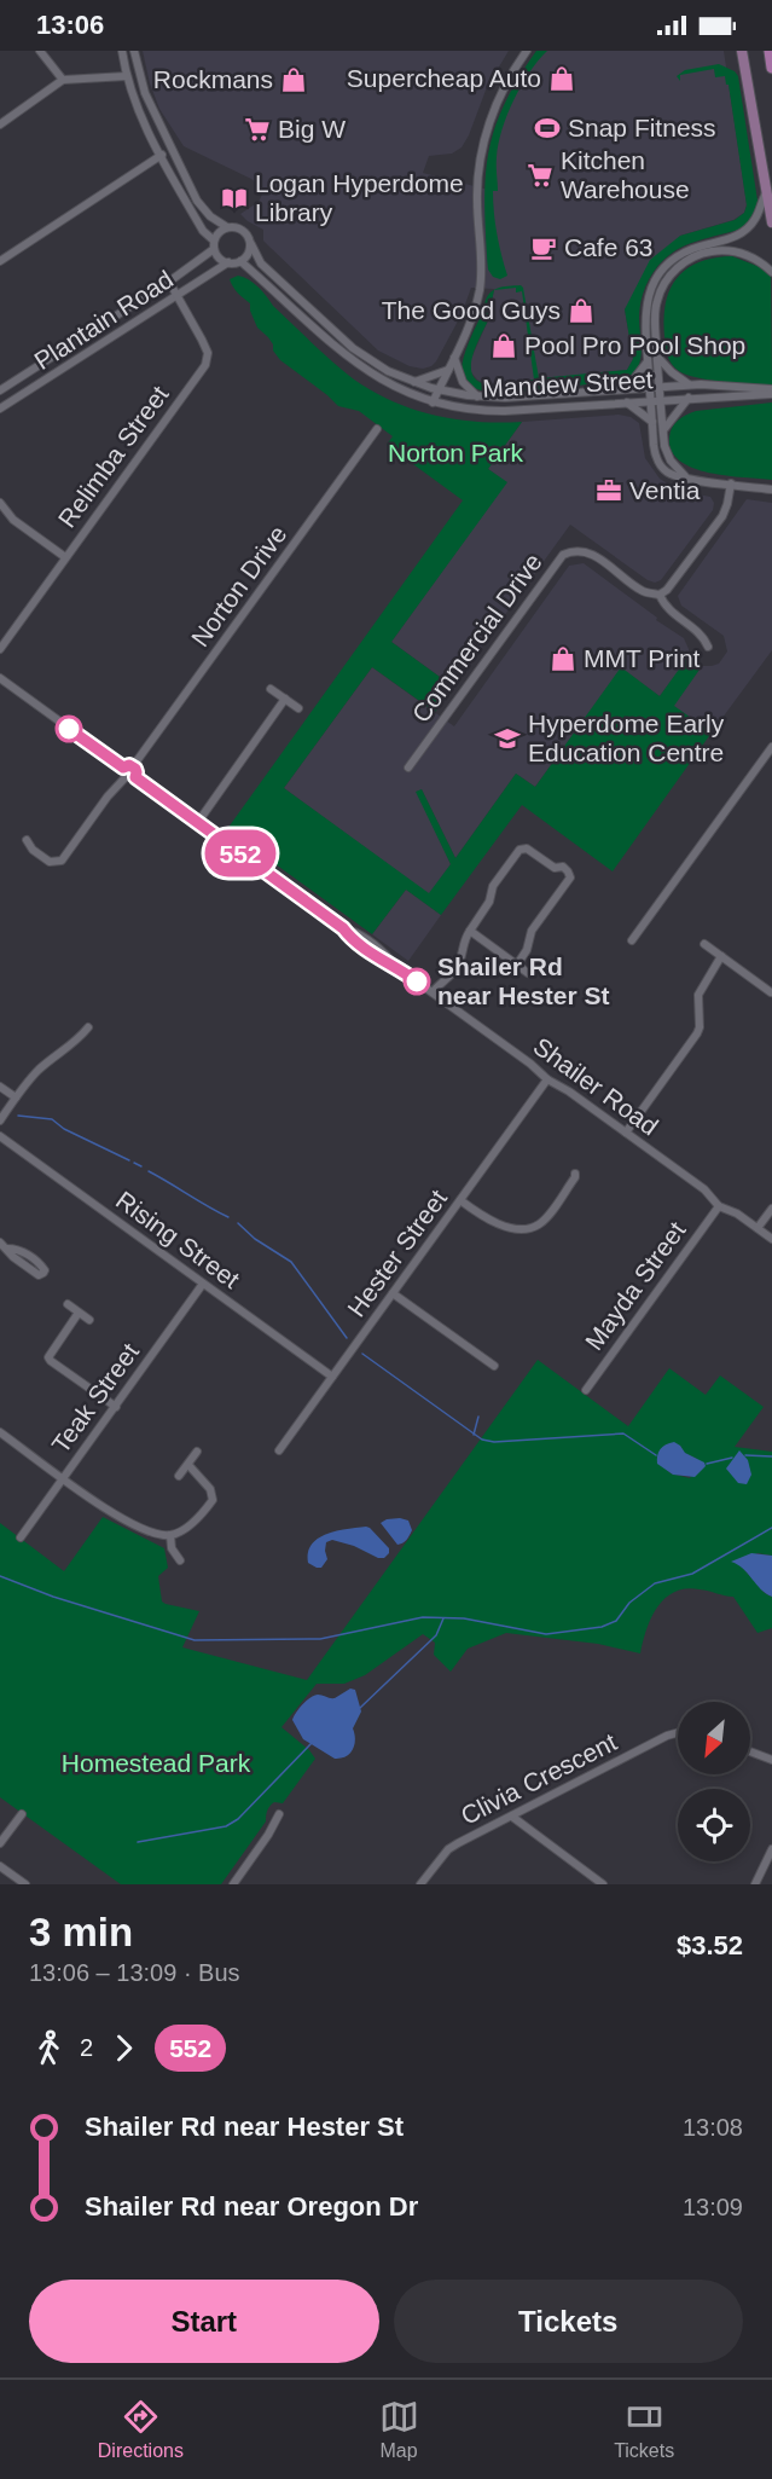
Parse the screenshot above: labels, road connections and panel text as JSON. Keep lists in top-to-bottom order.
{
  "streets": {
    "street": [
      "Plantain Road",
      "Mandew Street",
      "Relimba Street",
      "Norton Drive",
      "Commercial Drive",
      "Shailer Road",
      "Rising Street",
      "Hester Street",
      "Mayda Street",
      "Teak Street",
      "Clivia Crescent"
    ]
  },
  "crossings": [
    ["Plantain Road", "Mandew Street"],
    ["Plantain Road", "Relimba Street"],
    ["Norton Drive", "Shailer Road"],
    ["Shailer Road", "Hester Street"],
    ["Shailer Road", "Mayda Street"],
    ["Rising Street", "Hester Street"],
    ["Rising Street", "Teak Street"]
  ],
  "parks": ["Norton Park", "Homestead Park"],
  "places": {
    "shop": [
      "Supercheap Auto",
      "Rockmans",
      "The Good Guys",
      "Pool Pro Pool Shop",
      "MMT Print"
    ],
    "sports": ["Snap Fitness"],
    "supermarket": ["Big W", "Kitchen Warehouse"],
    "library": ["Logan Hyperdome Library"],
    "cafe": ["Cafe 63"],
    "office": ["Ventia"],
    "school or university": ["Hyperdome Early Education Centre"],
    "other": ["Shailer Rd near Hester St"]
  },
  "lines": ["bus line 552"],
  "north": "bottom left",
  "page": {
    "status": "13:06",
    "on_map": "552",
    "heading": ["3 min", "13:06 – 13:09 · Bus", "$3.52"],
    "legs": ["2", "552"],
    "list": [
      {
        "name": "Shailer Rd near Hester St",
        "value": "13:08"
      },
      {
        "name": "Shailer Rd near Oregon Dr",
        "value": "13:09"
      }
    ],
    "buttons": ["Start", "Tickets"],
    "tabs": ["Directions", "Map", "Tickets"]
  }
}
